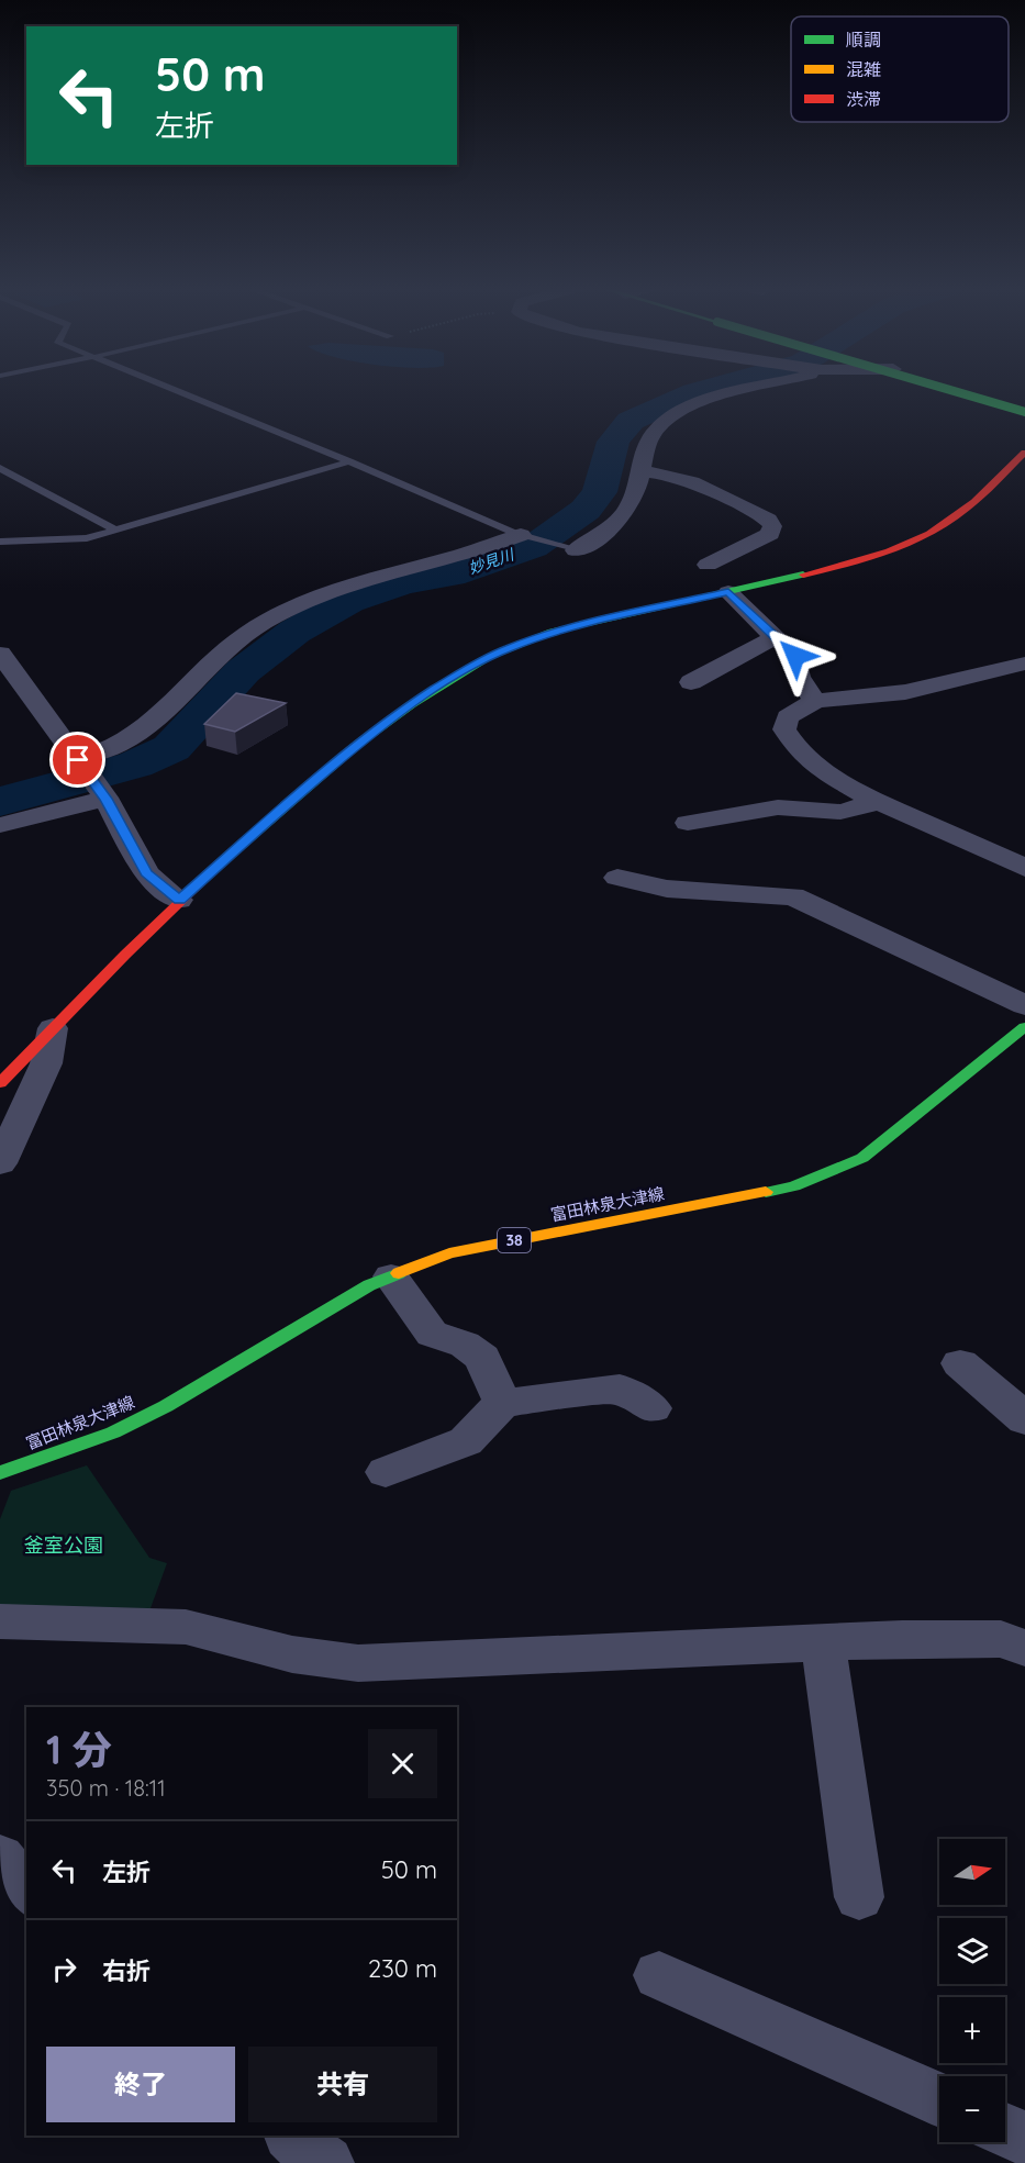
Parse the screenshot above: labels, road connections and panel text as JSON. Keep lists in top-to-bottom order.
{
  "streets": {
    "street": ["富田林泉大津線", "38"]
  },
  "water": ["妙見川"],
  "parks": ["釜室公園"],
  "legend": ["順調", "混雑", "渋滞"],
  "north": "right",
  "page": {
    "turn": ["50 m", "左折"],
    "heading": ["1 分", "350 m · 18:11"],
    "list": [
      {
        "name": "左折",
        "value": "50 m"
      },
      {
        "name": "右折",
        "value": "230 m"
      }
    ],
    "map_buttons": ["+", "−"],
    "buttons": ["終了", "共有"]
  }
}
